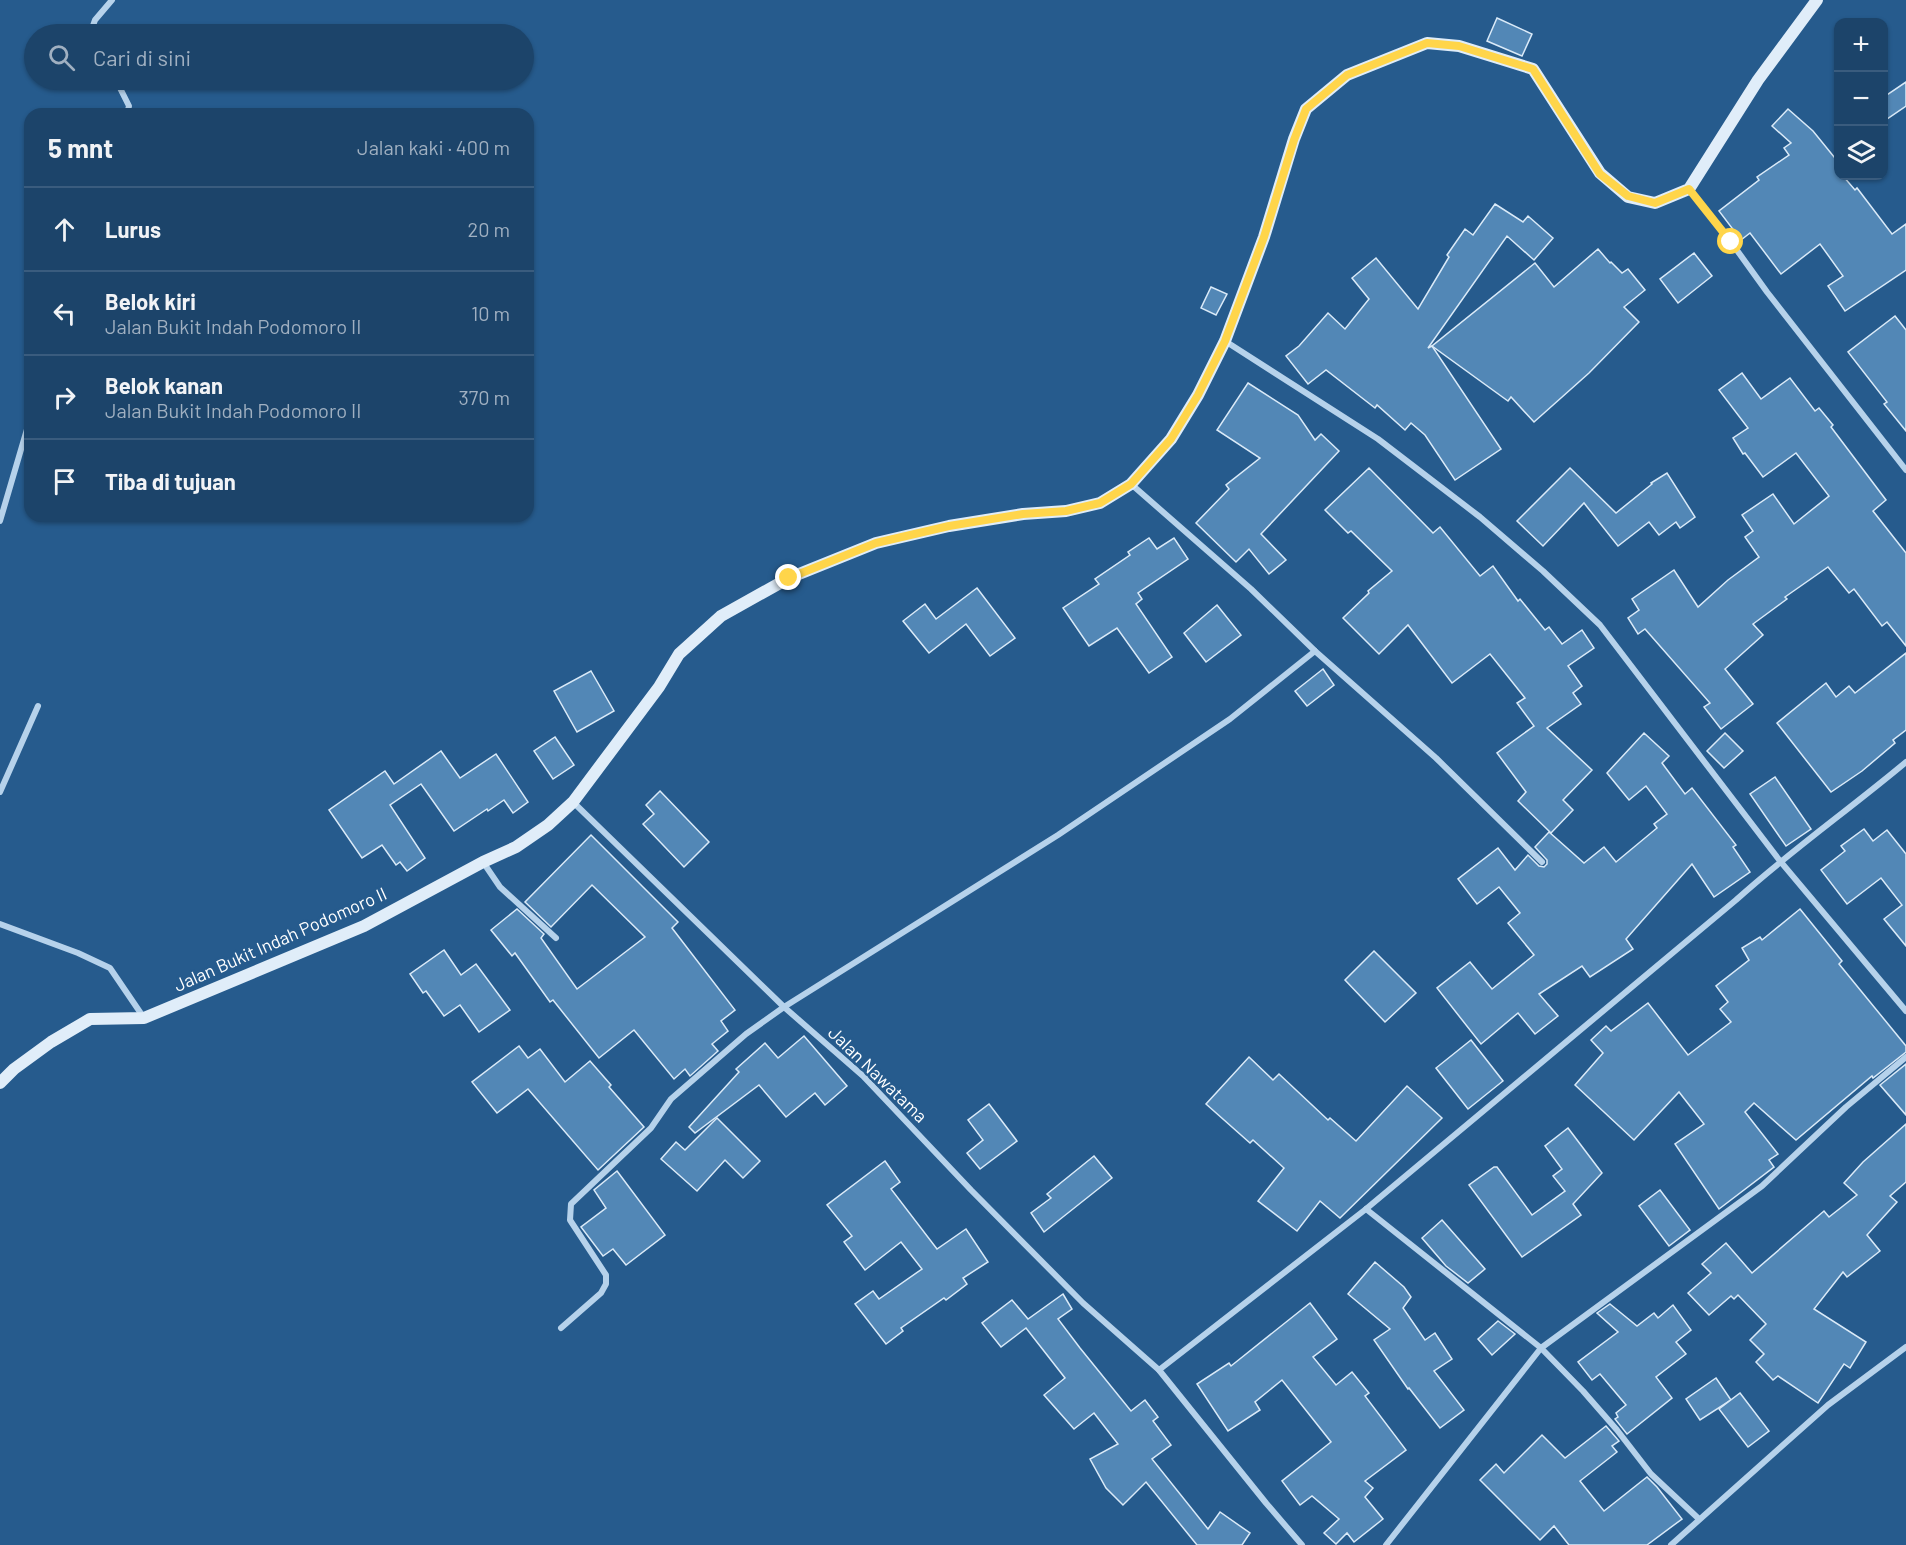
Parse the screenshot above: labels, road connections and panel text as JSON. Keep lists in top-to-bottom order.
{
  "streets": {
    "street": ["Jalan Bukit Indah Podomoro II", "Jalan Nawatama"]
  },
  "crossings": [
    ["Jalan Bukit Indah Podomoro II", "Jalan Nawatama"]
  ],
  "page": {
    "map_buttons": ["+", "−"],
    "search": "Cari di sini",
    "heading": ["5 mnt", "Jalan kaki · 400 m"],
    "list": [
      ["Lurus", "20 m"],
      ["Belok kiri", "Jalan Bukit Indah Podomoro II", "10 m"],
      ["Belok kanan", "Jalan Bukit Indah Podomoro II", "370 m"],
      "Tiba di tujuan"
    ]
  }
}
